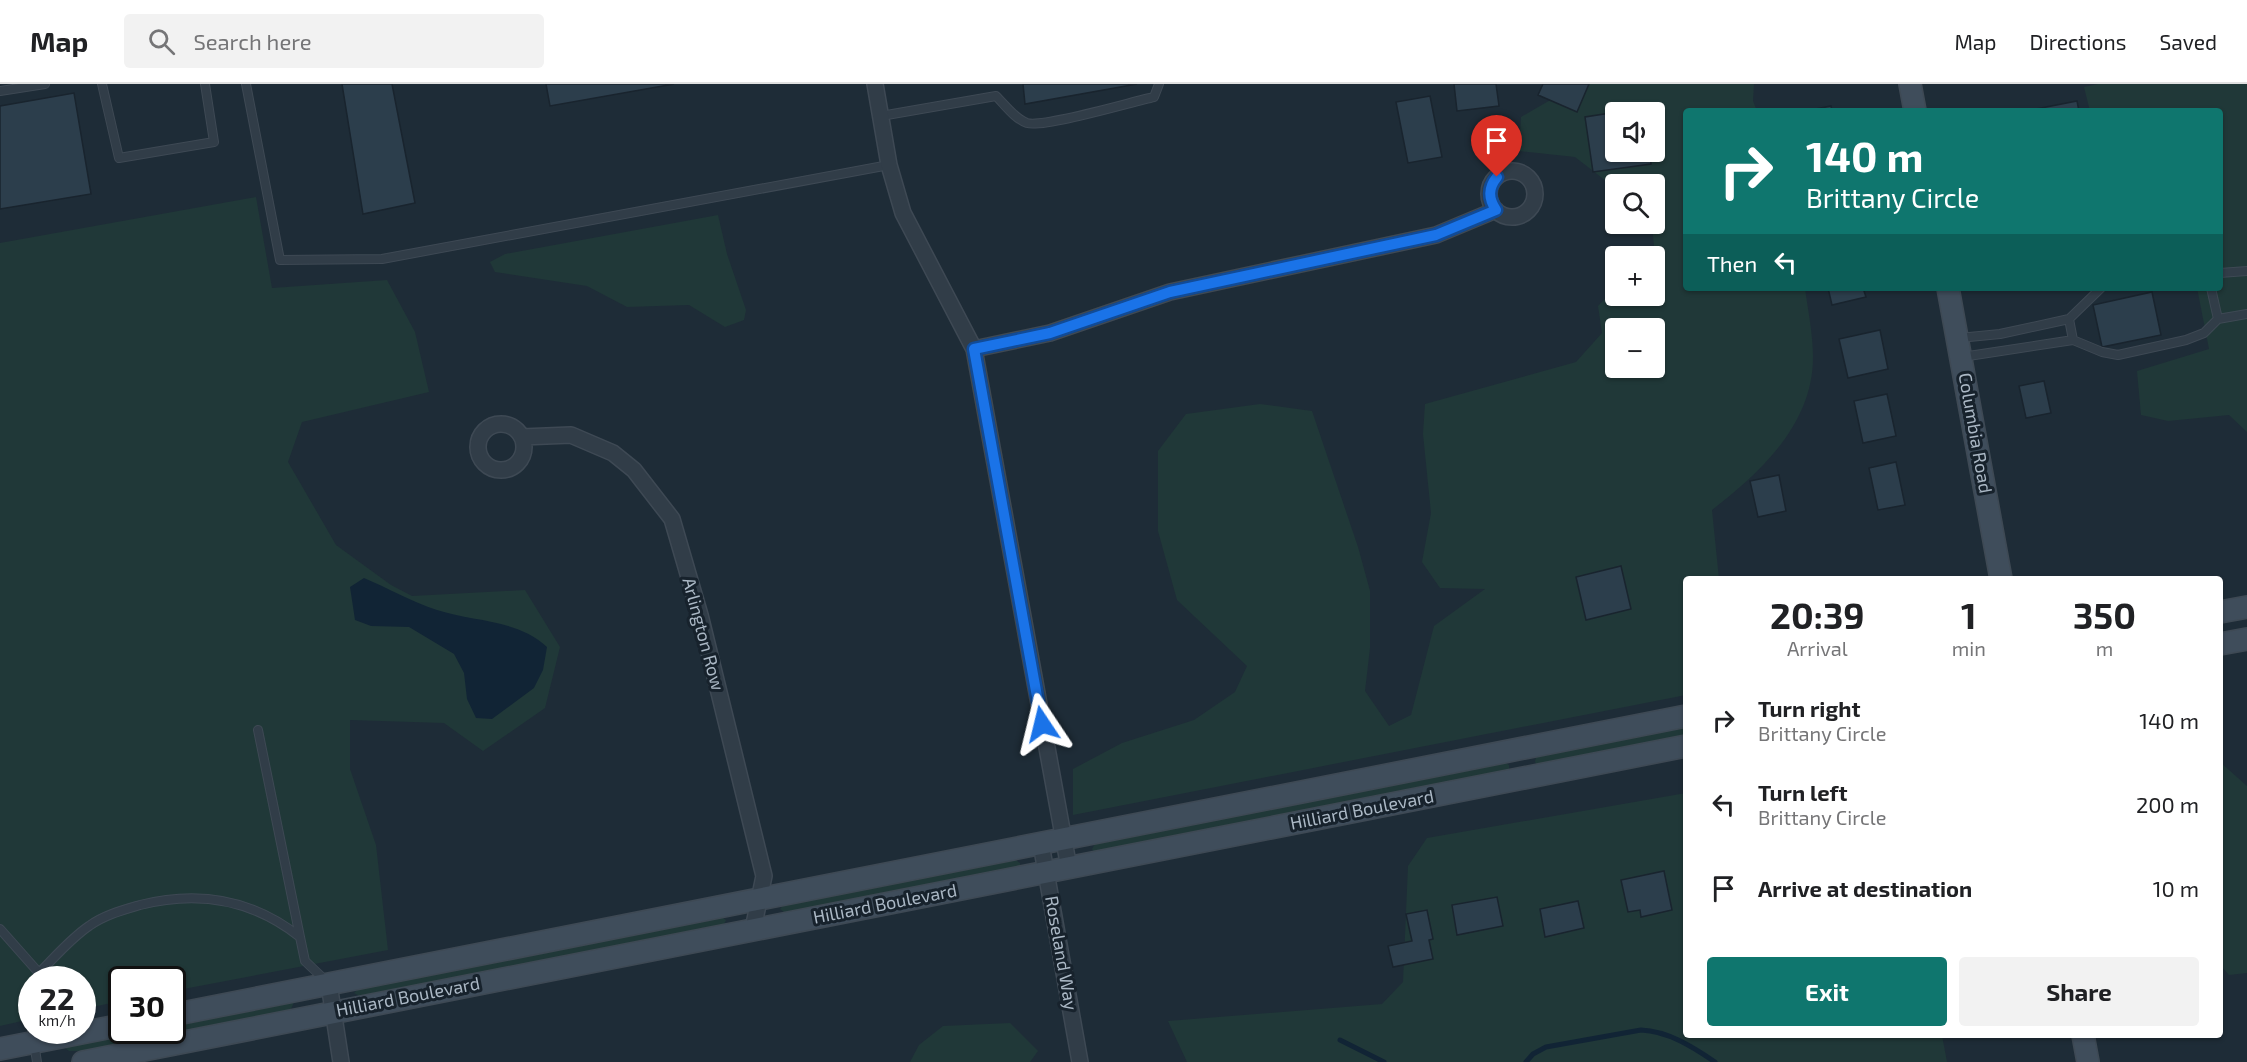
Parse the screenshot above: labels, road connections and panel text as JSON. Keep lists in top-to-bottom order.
{
  "streets": {
    "main road": ["Columbia Road", "Hilliard Boulevard"],
    "street": ["Arlington Row", "Roseland Way"]
  },
  "crossings": [
    ["Arlington Row", "Hilliard Boulevard"],
    ["Hilliard Boulevard", "Roseland Way"]
  ],
  "page": {
    "header": "Map",
    "search": "Search here",
    "nav": ["Map", "Directions", "Saved"],
    "map_buttons": ["+", "−"],
    "turn": ["140 m", "Brittany Circle"],
    "then": "Then",
    "eta": [
      "20:39",
      "Arrival",
      "1",
      "min",
      "350",
      "m"
    ],
    "list": [
      {
        "name": "Turn right",
        "note": "Brittany Circle",
        "value": "140 m"
      },
      {
        "name": "Turn left",
        "note": "Brittany Circle",
        "value": "200 m"
      },
      {
        "name": "Arrive at destination",
        "value": "10 m"
      }
    ],
    "buttons": ["Exit", "Share"],
    "speed": "22 km/h",
    "limit": "30"
  }
}
